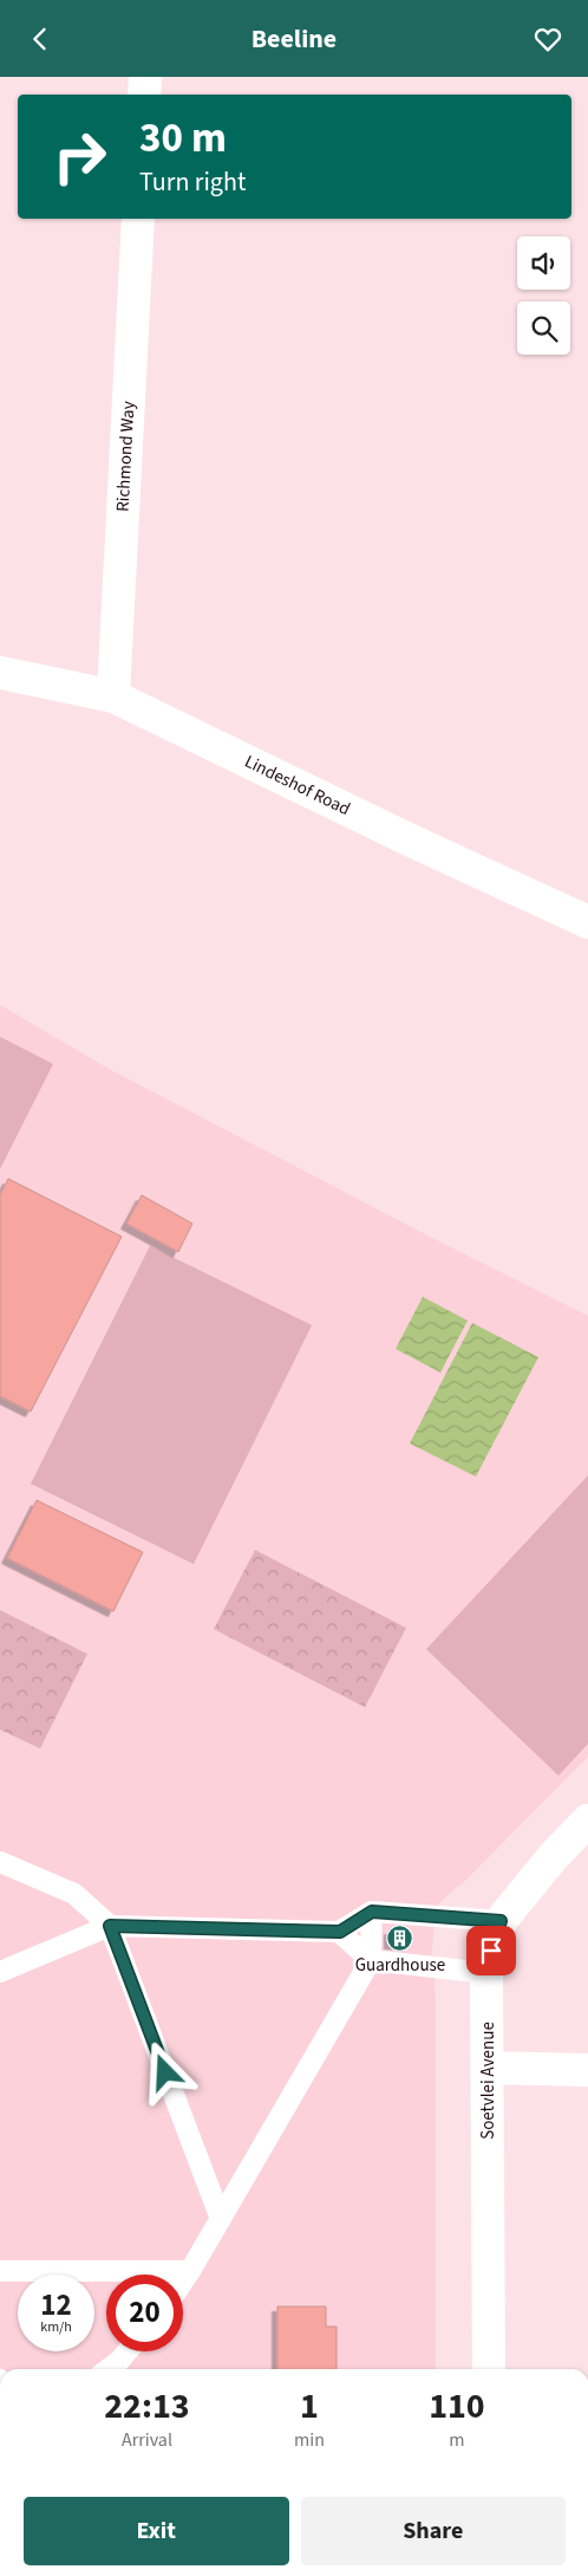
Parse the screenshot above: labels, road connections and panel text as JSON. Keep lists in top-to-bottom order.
{
  "streets": {
    "street": ["Richmond Way", "Lindeshof Road", "Soetvlei Avenue"]
  },
  "crossings": [
    ["Richmond Way", "Lindeshof Road"]
  ],
  "places": {
    "building": ["Guardhouse"]
  },
  "page": {
    "header": "Beeline",
    "turn": ["30 m", "Turn right"],
    "speed": "12 km/h",
    "limit": "20",
    "eta": [
      "22:13",
      "Arrival",
      "1",
      "min",
      "110",
      "m"
    ],
    "buttons": ["Exit", "Share"]
  }
}
